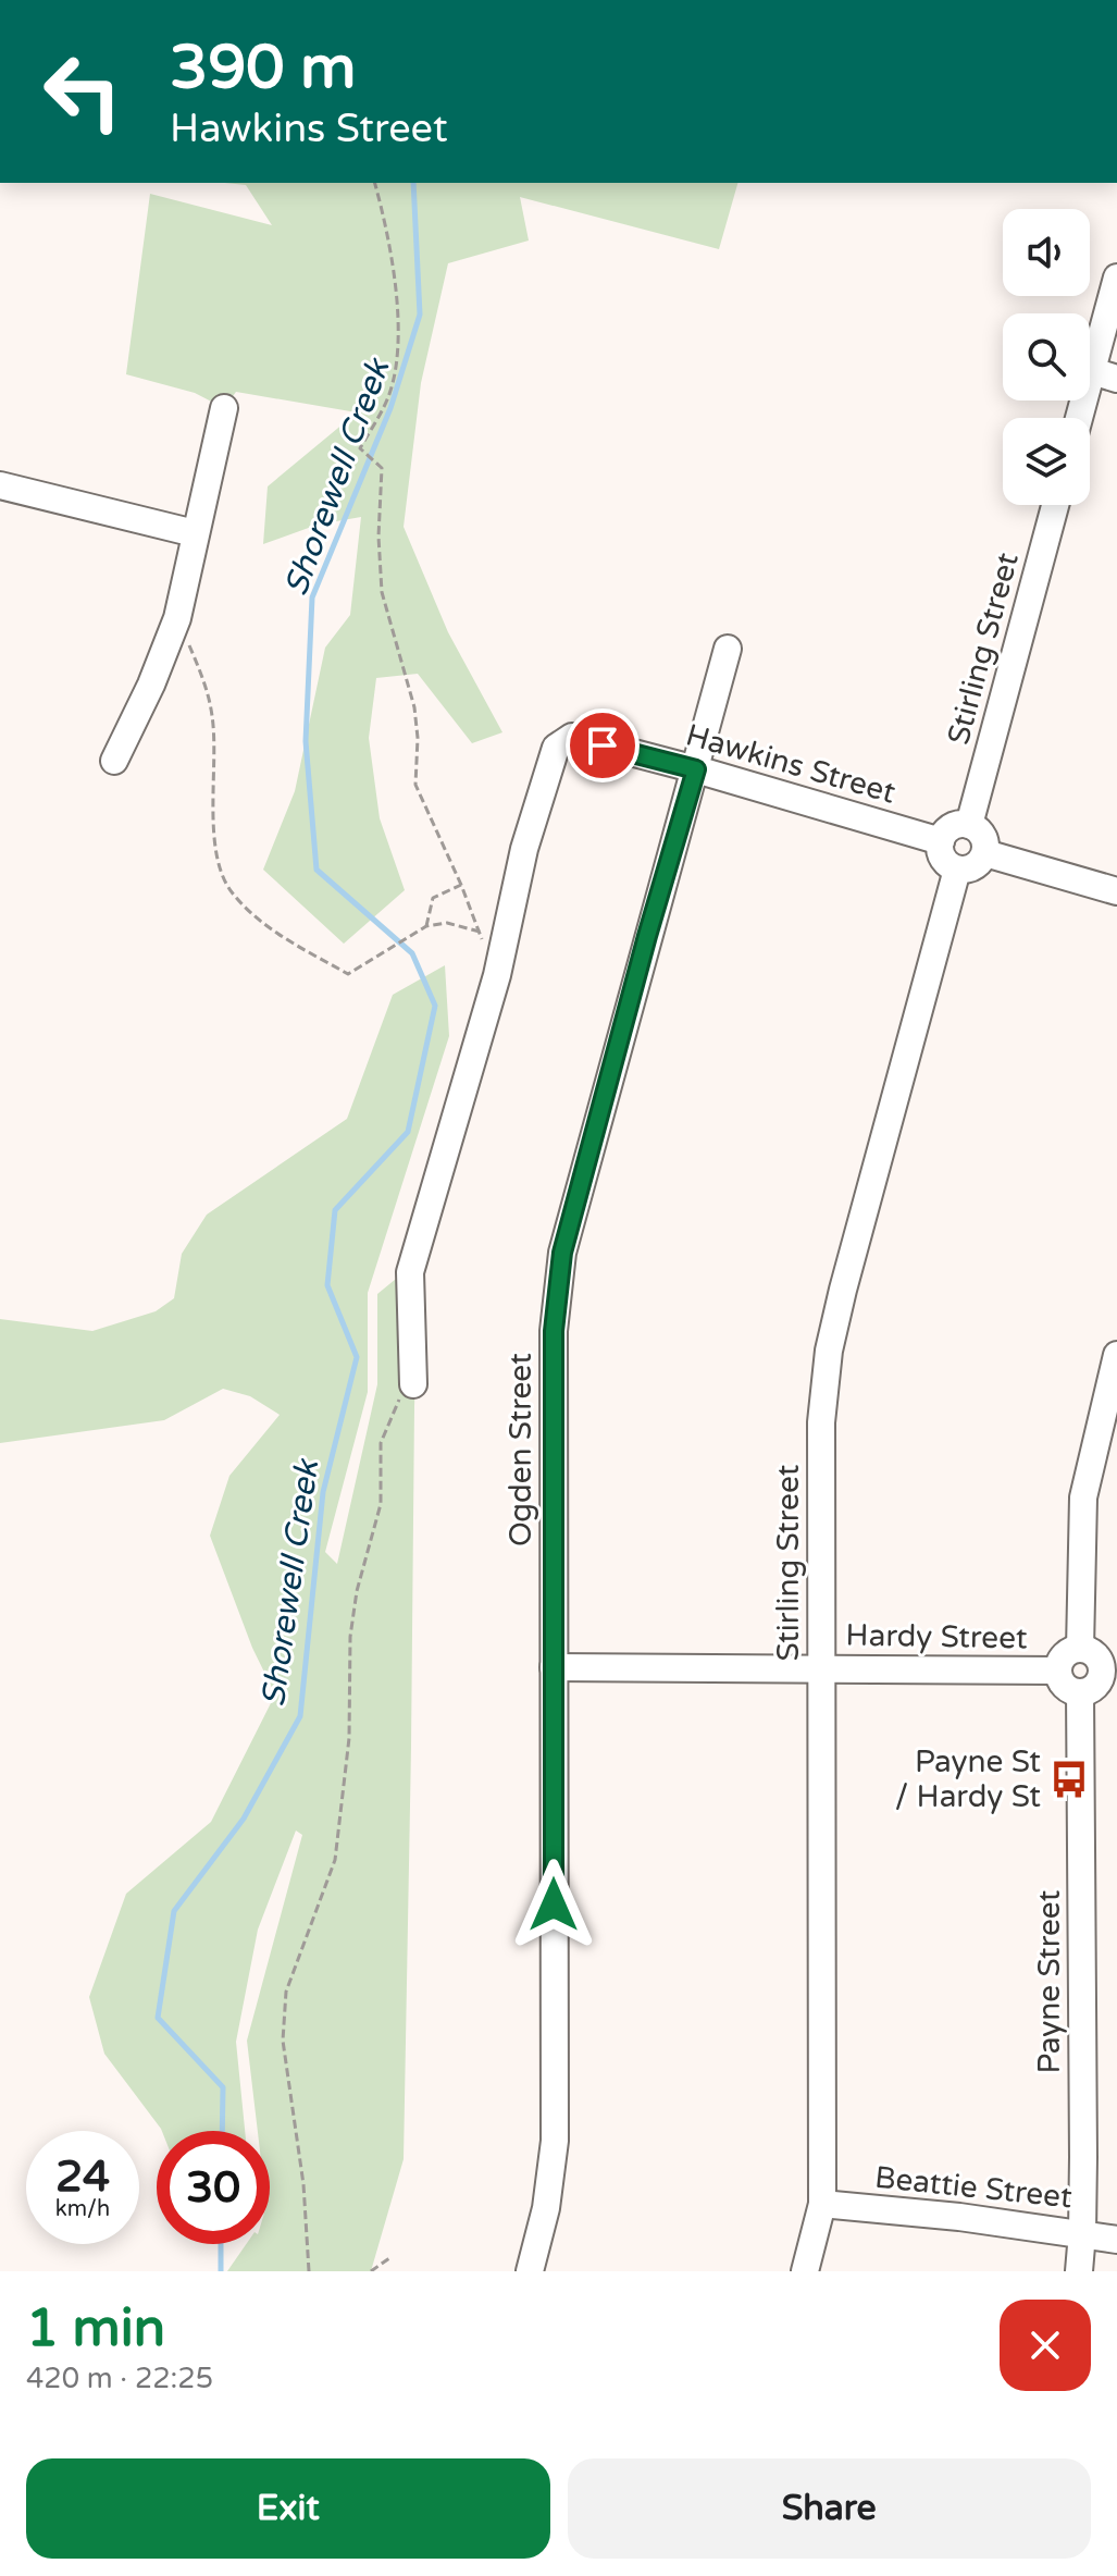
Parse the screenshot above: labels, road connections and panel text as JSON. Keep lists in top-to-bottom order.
{
  "streets": {
    "street": [
      "Stirling Street",
      "Hawkins Street",
      "Ogden Street",
      "Hardy Street",
      "Payne Street",
      "Beattie Street"
    ]
  },
  "crossings": [
    ["Stirling Street", "Hawkins Street"],
    ["Stirling Street", "Hardy Street"],
    ["Stirling Street", "Beattie Street"],
    ["Hawkins Street", "Ogden Street"],
    ["Ogden Street", "Hardy Street"],
    ["Hardy Street", "Payne Street"],
    ["Payne Street", "Beattie Street"]
  ],
  "water": ["Shorewell Creek"],
  "places": {
    "bus stop": ["Payne St / Hardy St"]
  },
  "page": {
    "turn": ["390 m", "Hawkins Street"],
    "speed": "24 km/h",
    "limit": "30",
    "heading": ["1 min", "420 m · 22:25"],
    "buttons": ["Exit", "Share"]
  }
}
